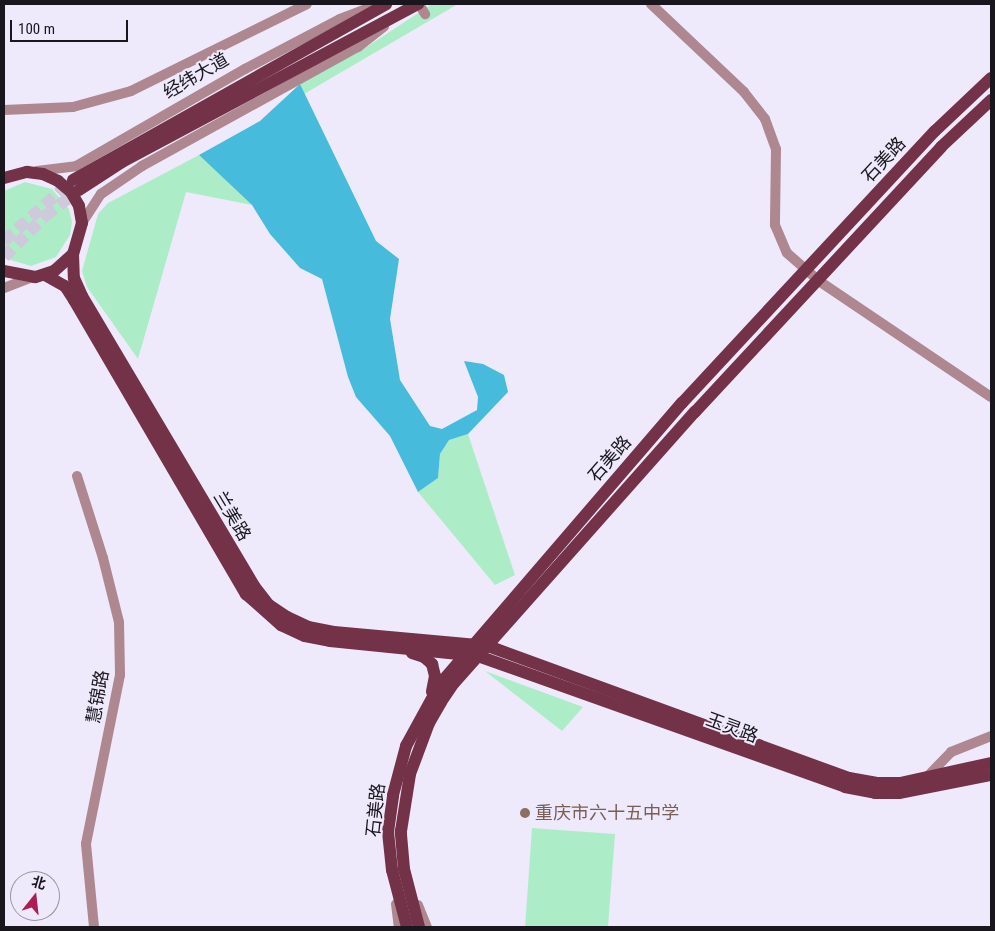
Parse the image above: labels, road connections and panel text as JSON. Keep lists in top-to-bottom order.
{
  "streets": {
    "main road": [
      "经纬大道",
      "石美路",
      "兰美路",
      "玉灵路"
    ],
    "street": ["慧锦路"]
  },
  "crossings": [
    ["经纬大道", "兰美路"],
    ["石美路", "兰美路"],
    ["石美路", "玉灵路"],
    ["兰美路", "玉灵路"]
  ],
  "places": ["重庆市六十五中学"],
  "scale_bar": "100 m",
  "north": "top"
}
